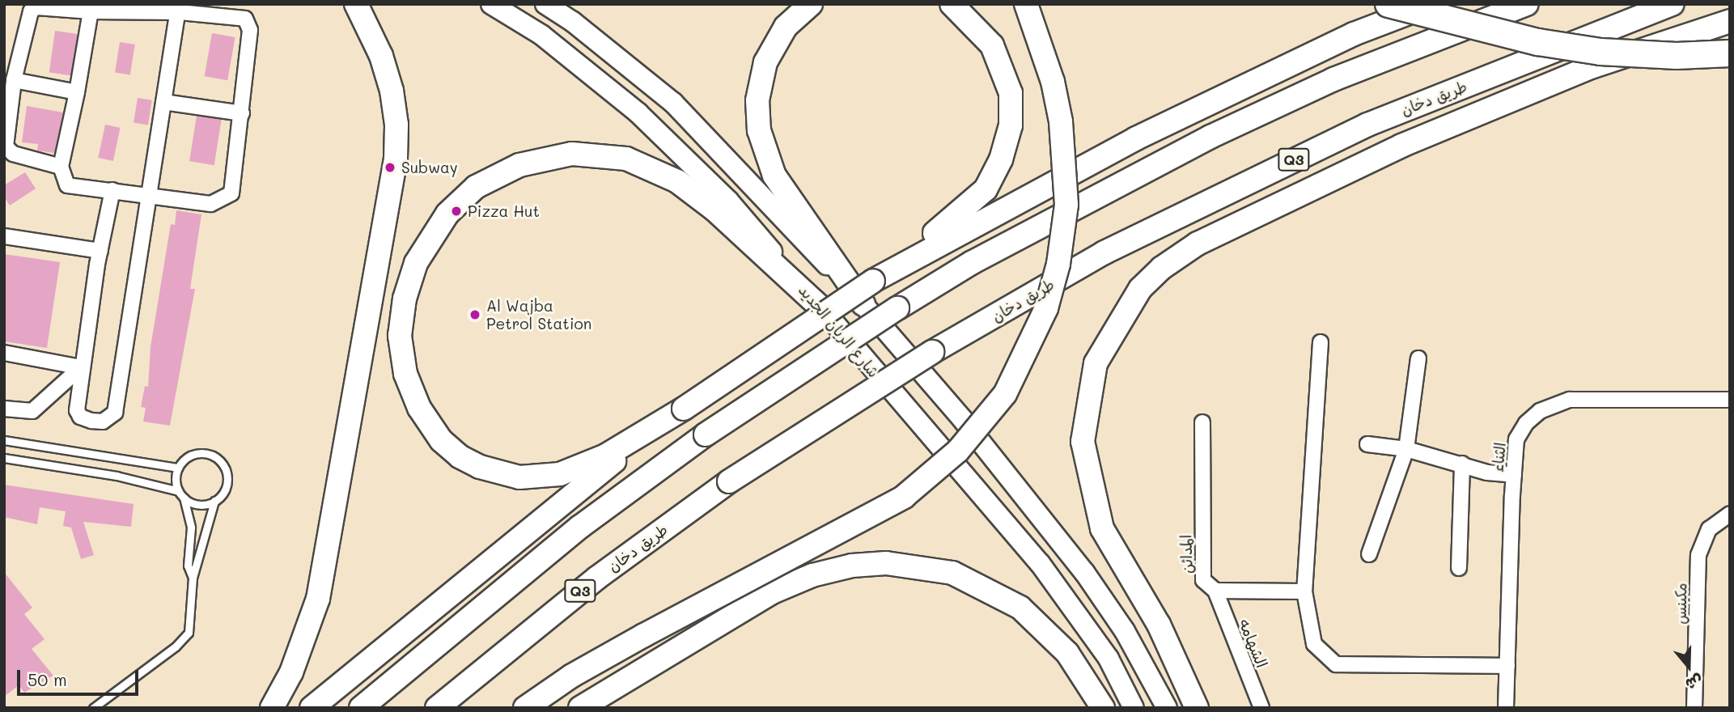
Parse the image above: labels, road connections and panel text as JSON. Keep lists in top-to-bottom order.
{
  "streets": {
    "main road": ["طريق دخان", "Q3", "شارع الريان الجديد"],
    "street": [
      "الثناء",
      "المدائن",
      "مكينس",
      "الشهامه"
    ]
  },
  "crossings": [
    ["المدائن", "الشهامه"]
  ],
  "places": ["Subway", "Pizza Hut", "Al Wajba Petrol Station"],
  "scale_bar": "50 m",
  "north": "bottom"
}
